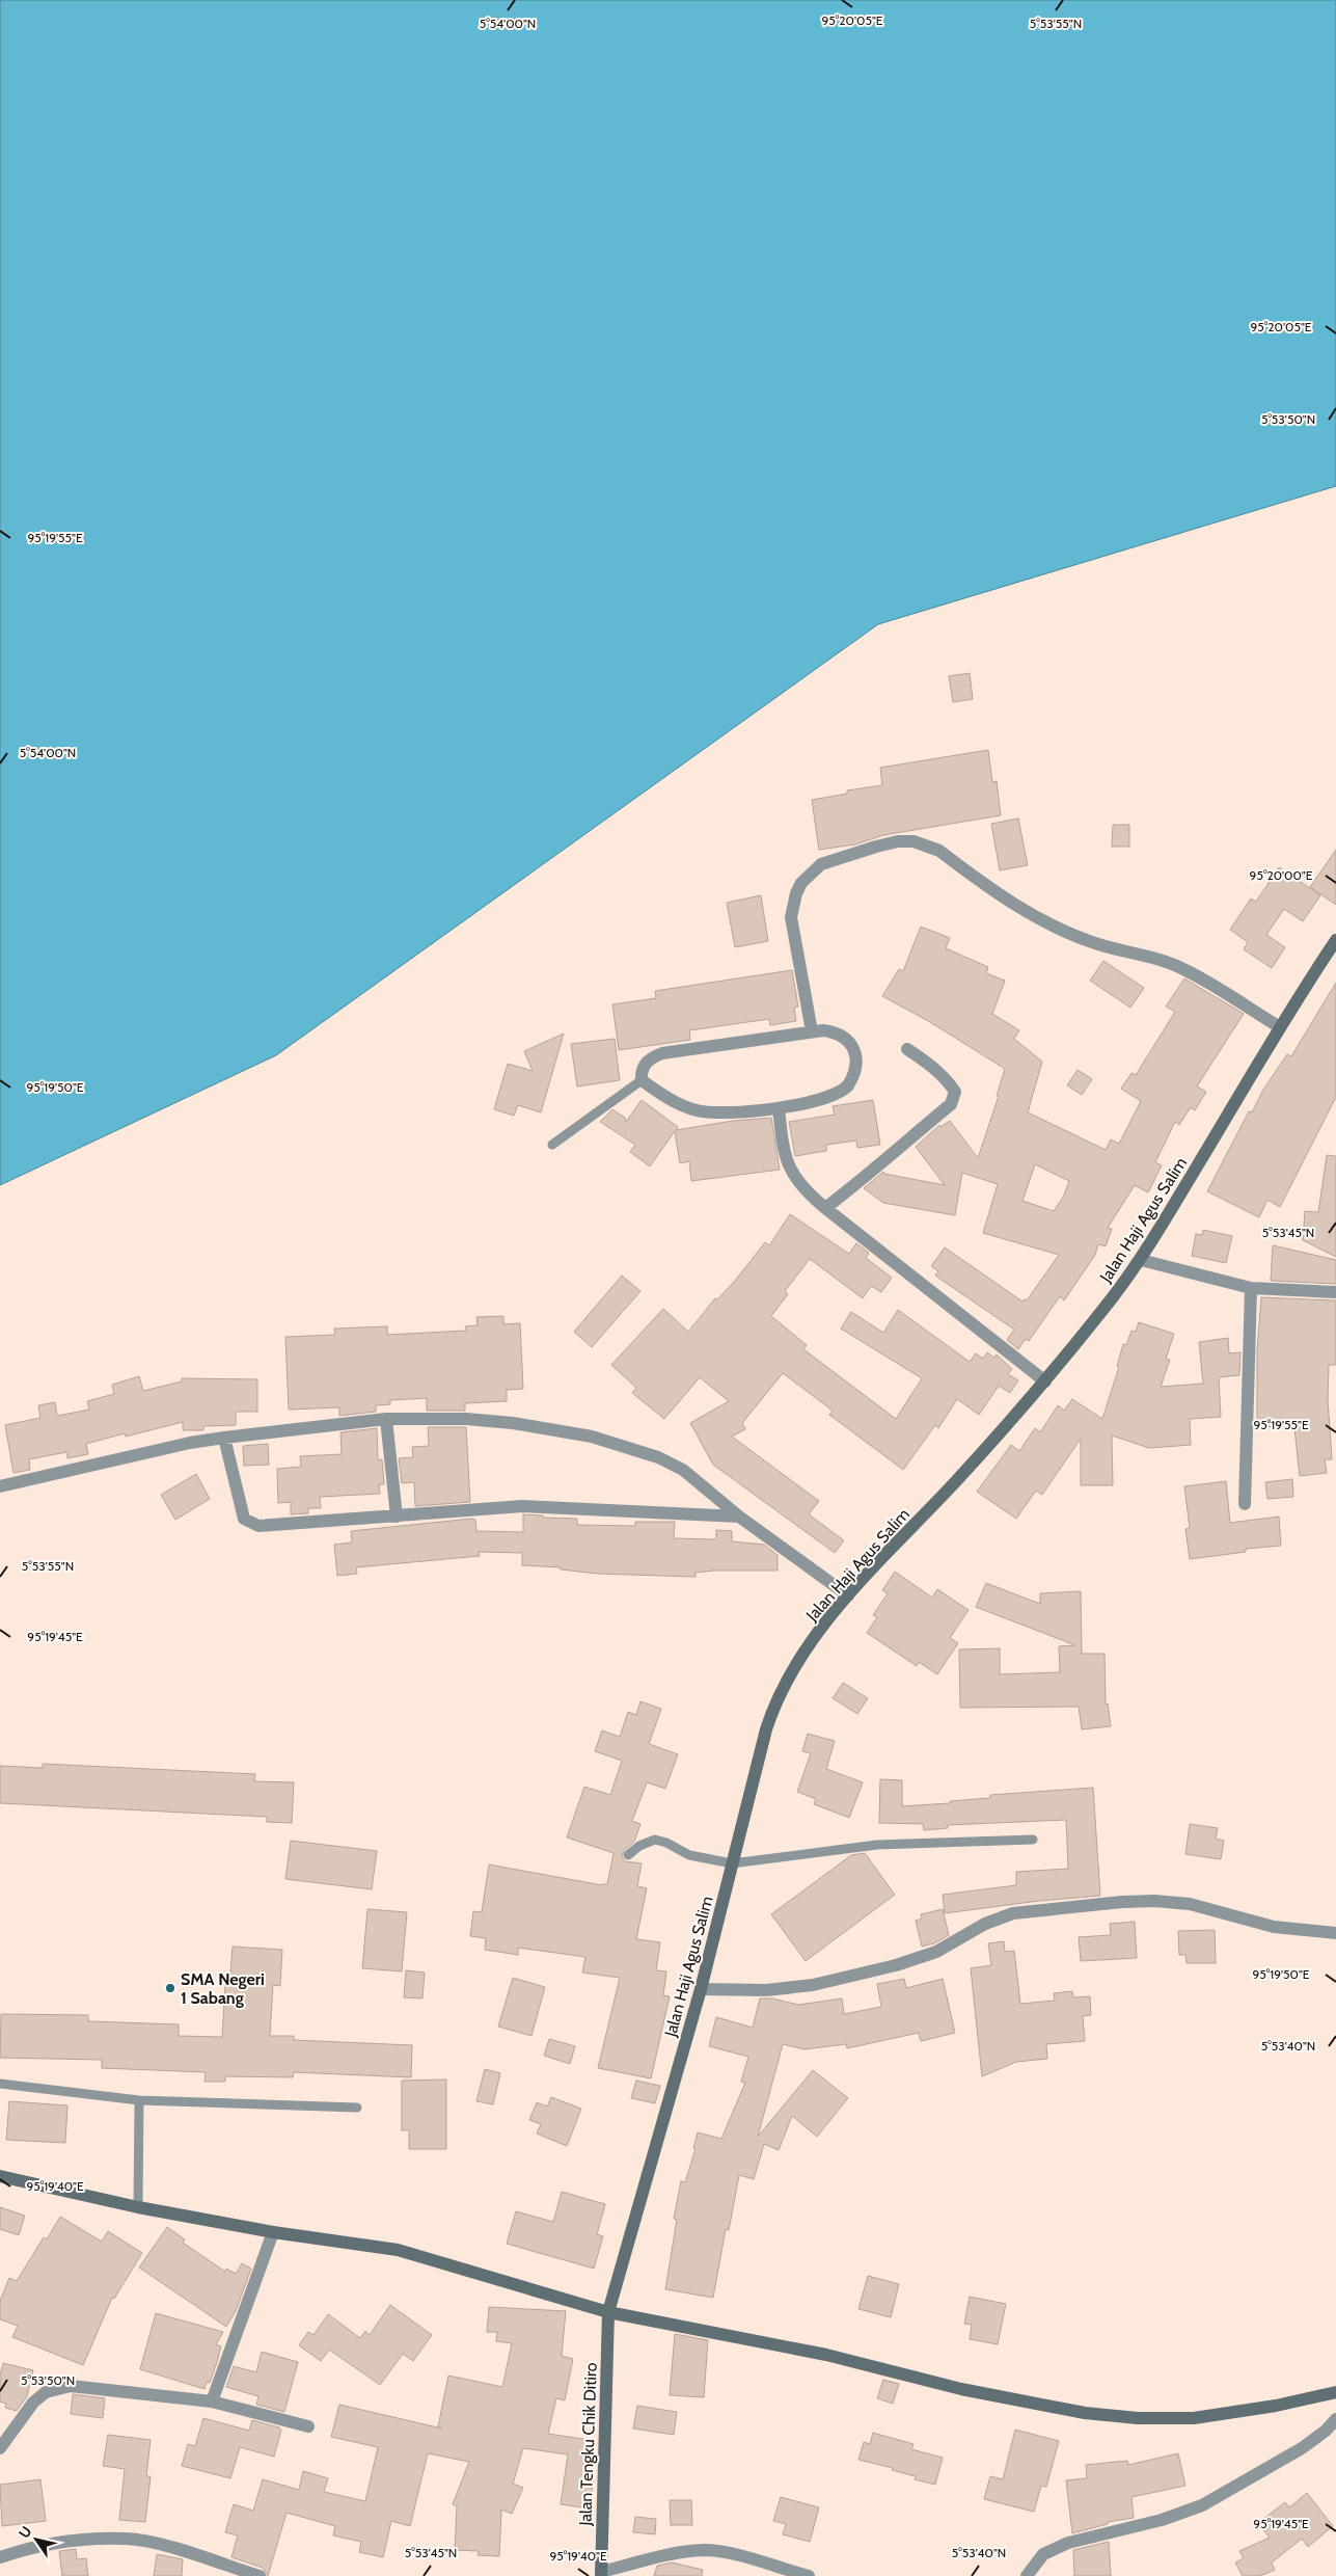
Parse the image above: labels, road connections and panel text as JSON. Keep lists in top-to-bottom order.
{
  "streets": {
    "main road": ["Jalan Haji Agus Salim", "Jalan Tengku Chik Ditiro"]
  },
  "crossings": [
    ["Jalan Haji Agus Salim", "Jalan Tengku Chik Ditiro"]
  ],
  "places": ["SMA Negeri 1 Sabang"],
  "north": "top left",
  "coordinates": [
    "95°20'05\"E",
    "5°54'00\"N",
    "5°53'55\"N",
    "5°53'50\"N",
    "95°19'55\"E",
    "95°20'00\"E",
    "95°19'50\"E",
    "5°53'45\"N",
    "95°19'45\"E",
    "5°53'40\"N",
    "95°19'40\"E"
  ]
}
